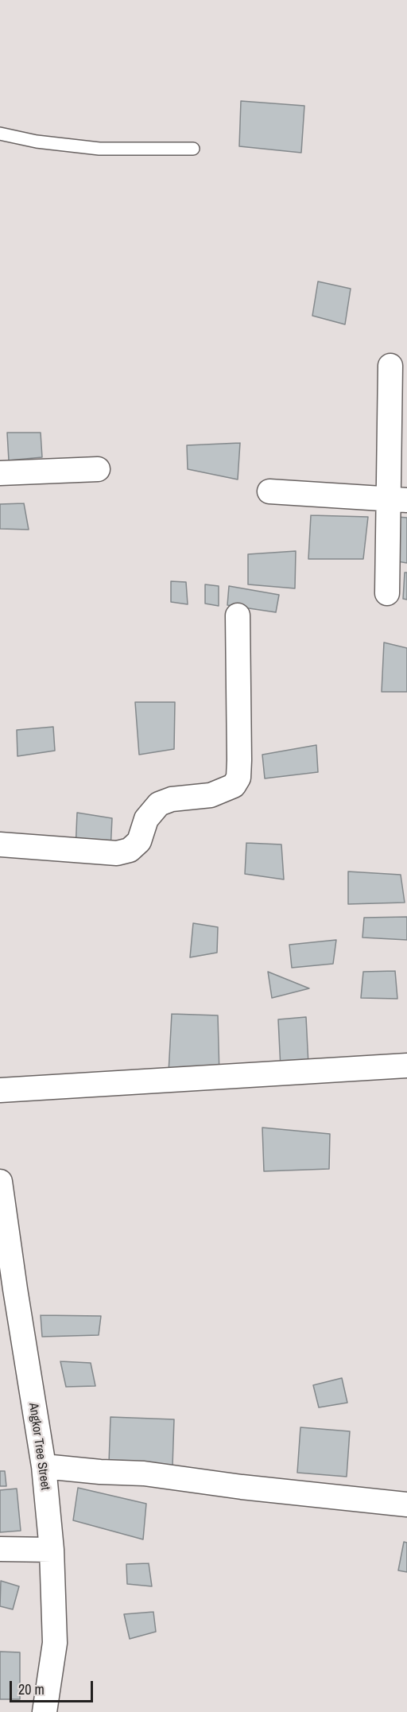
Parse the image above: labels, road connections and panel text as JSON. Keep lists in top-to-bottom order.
{
  "streets": {
    "street": ["Angkor Tree Street"]
  },
  "scale_bar": "20 m"
}
